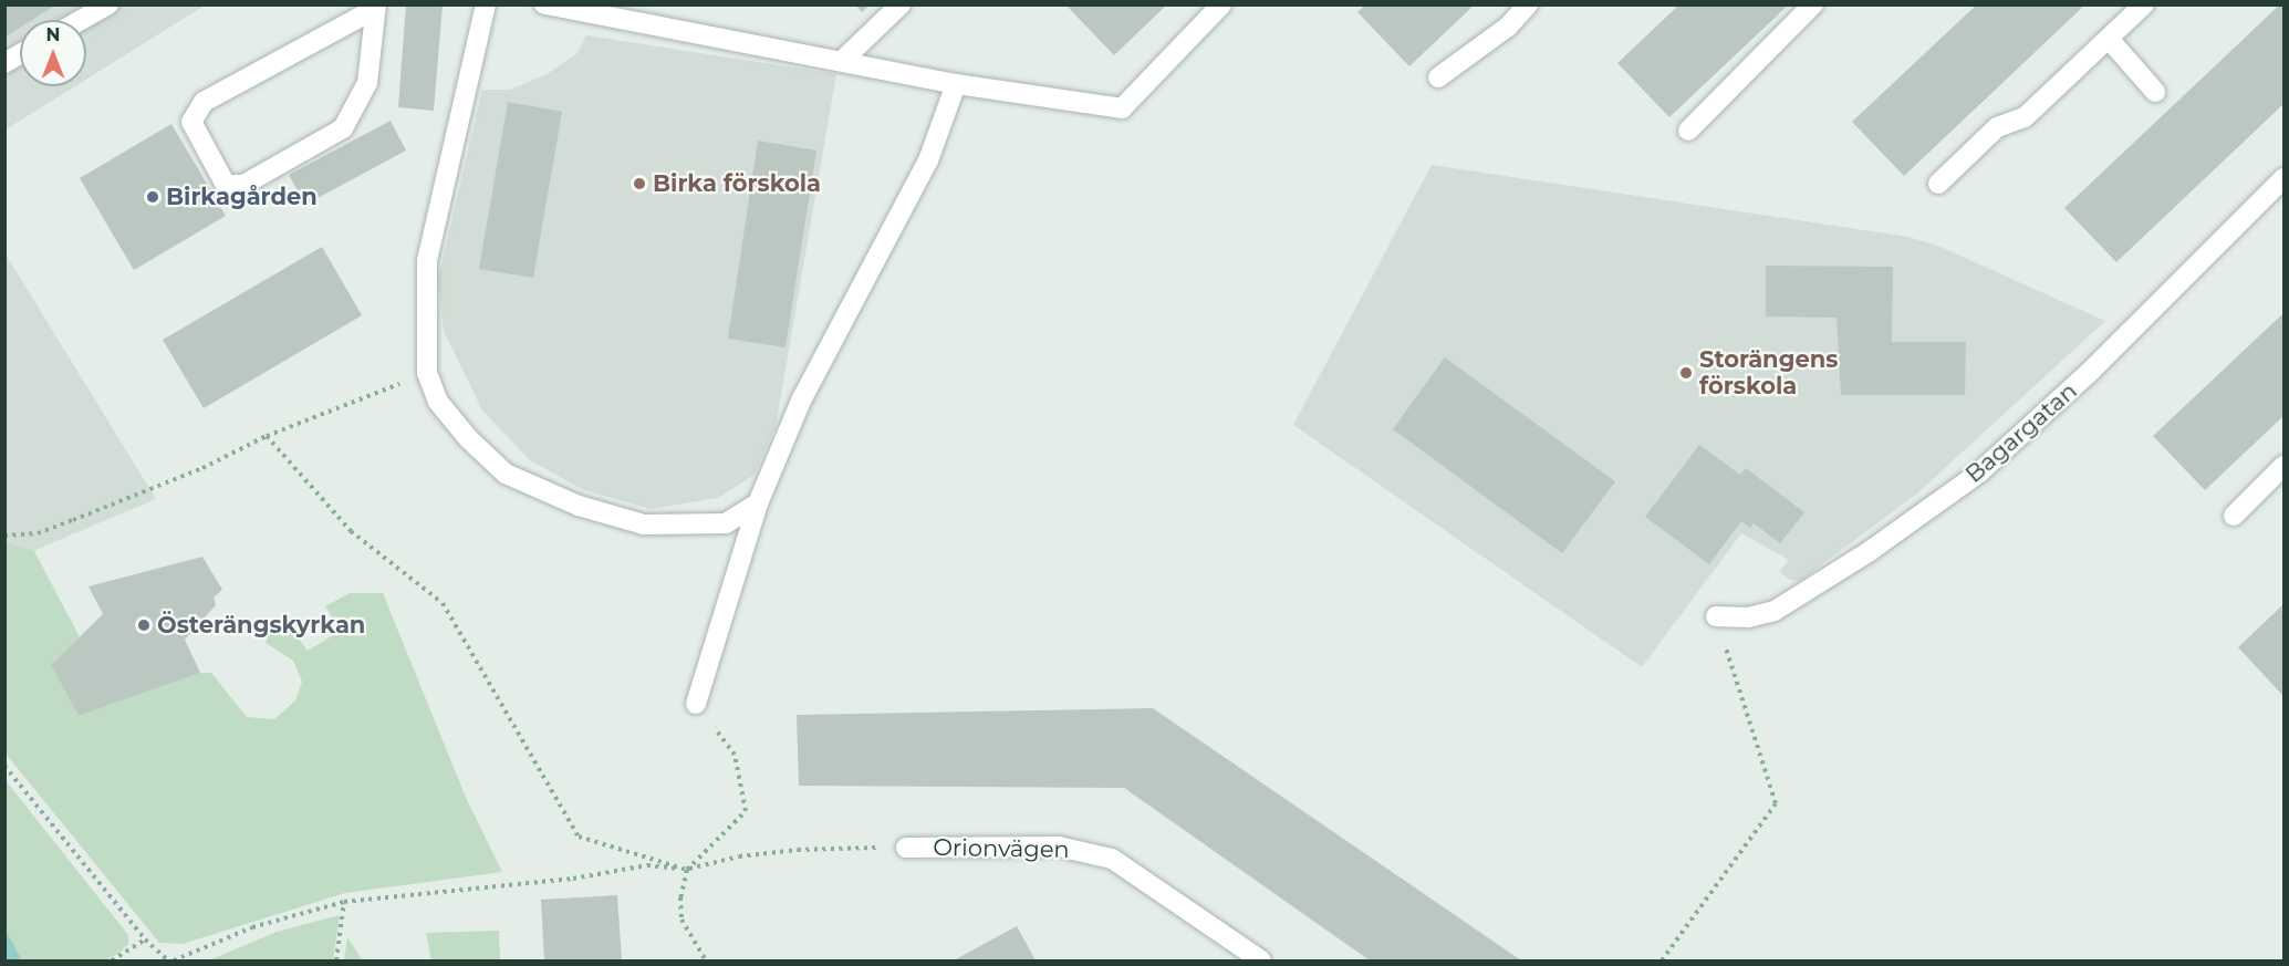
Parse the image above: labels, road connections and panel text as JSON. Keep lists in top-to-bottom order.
{
  "streets": {
    "street": ["Bagargatan", "Orionvägen"]
  },
  "places": [
    "Birka förskola",
    "Birkagården",
    "Storängens förskola",
    "Österängskyrkan"
  ],
  "north": "top"
}
